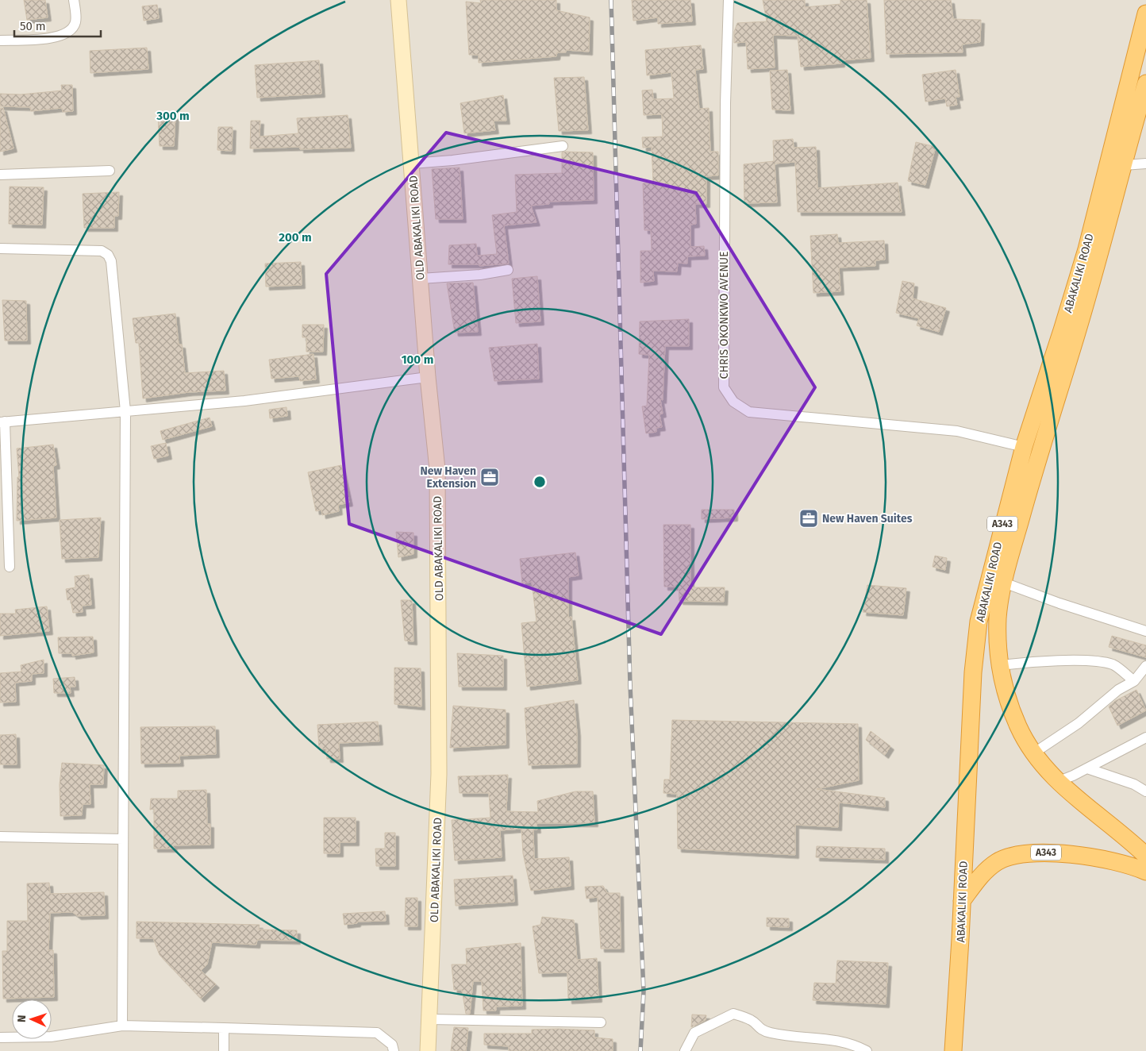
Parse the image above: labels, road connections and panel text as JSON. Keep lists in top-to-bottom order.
{
  "streets": {
    "highway": ["ABAKALIKI ROAD", "A343"],
    "main road": ["OLD ABAKALIKI ROAD"],
    "street": ["CHRIS OKONKWO AVENUE"]
  },
  "crossings": [
    ["ABAKALIKI ROAD", "CHRIS OKONKWO AVENUE"],
    ["ABAKALIKI ROAD", "A343"]
  ],
  "places": {
    "office": ["New Haven Extension", "New Haven Suites"]
  },
  "scale_bar": "50 m",
  "north": "left",
  "rings": ["300 m", "200 m", "100 m"]
}
